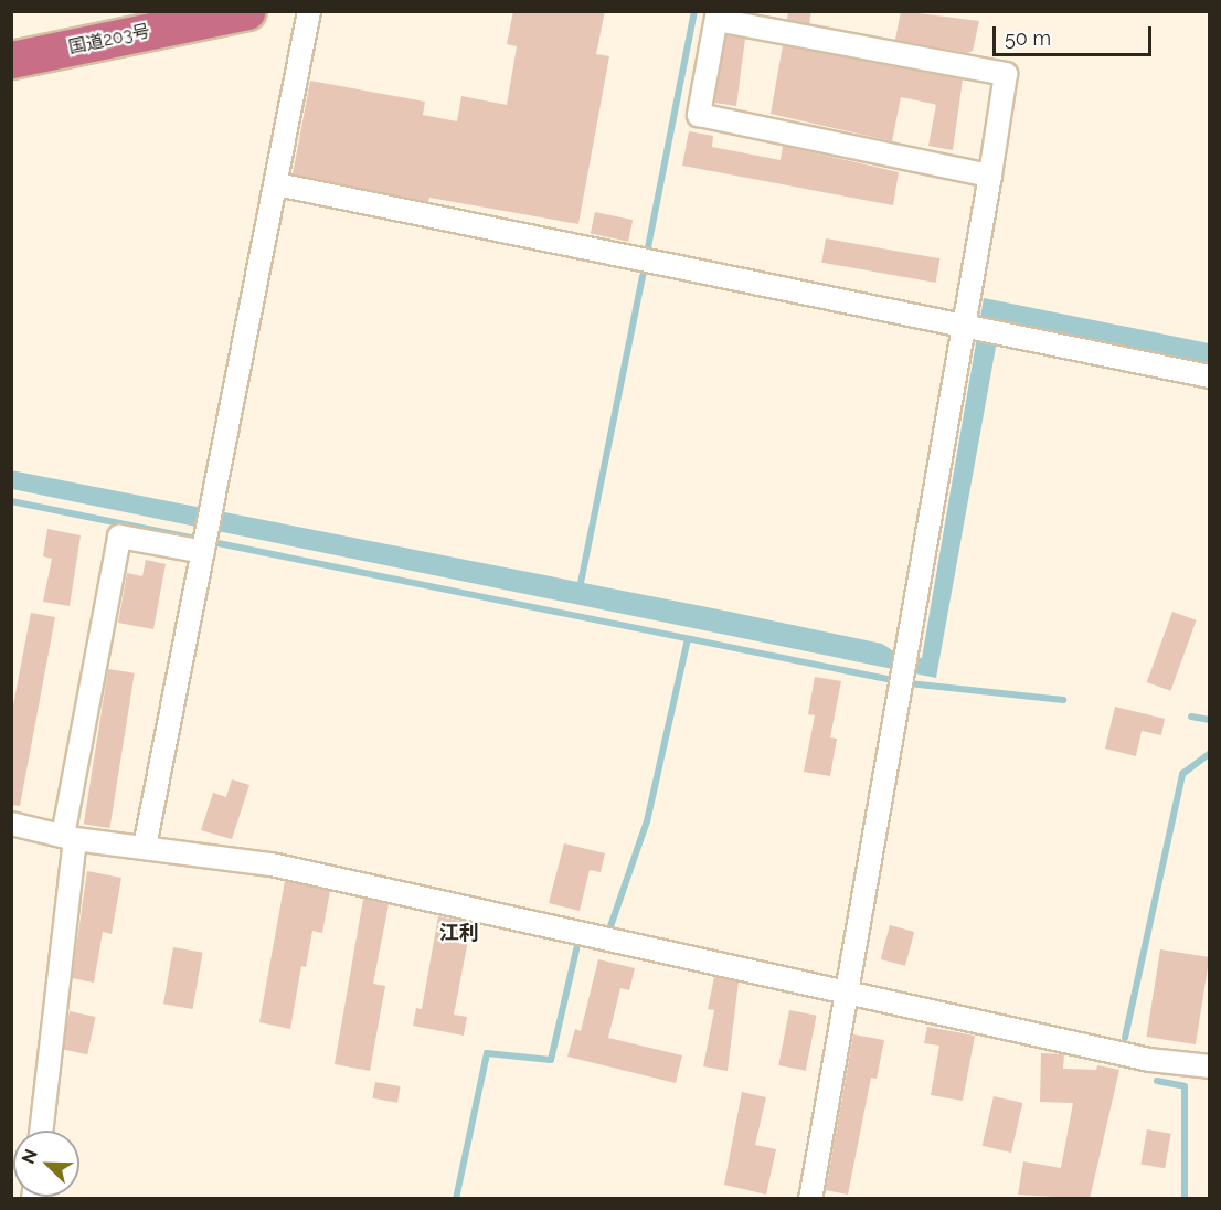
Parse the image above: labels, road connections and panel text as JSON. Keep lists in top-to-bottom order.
{
  "streets": {
    "highway": ["国道203号"]
  },
  "districts": ["江利"],
  "scale_bar": "50 m",
  "north": "top left"
}
